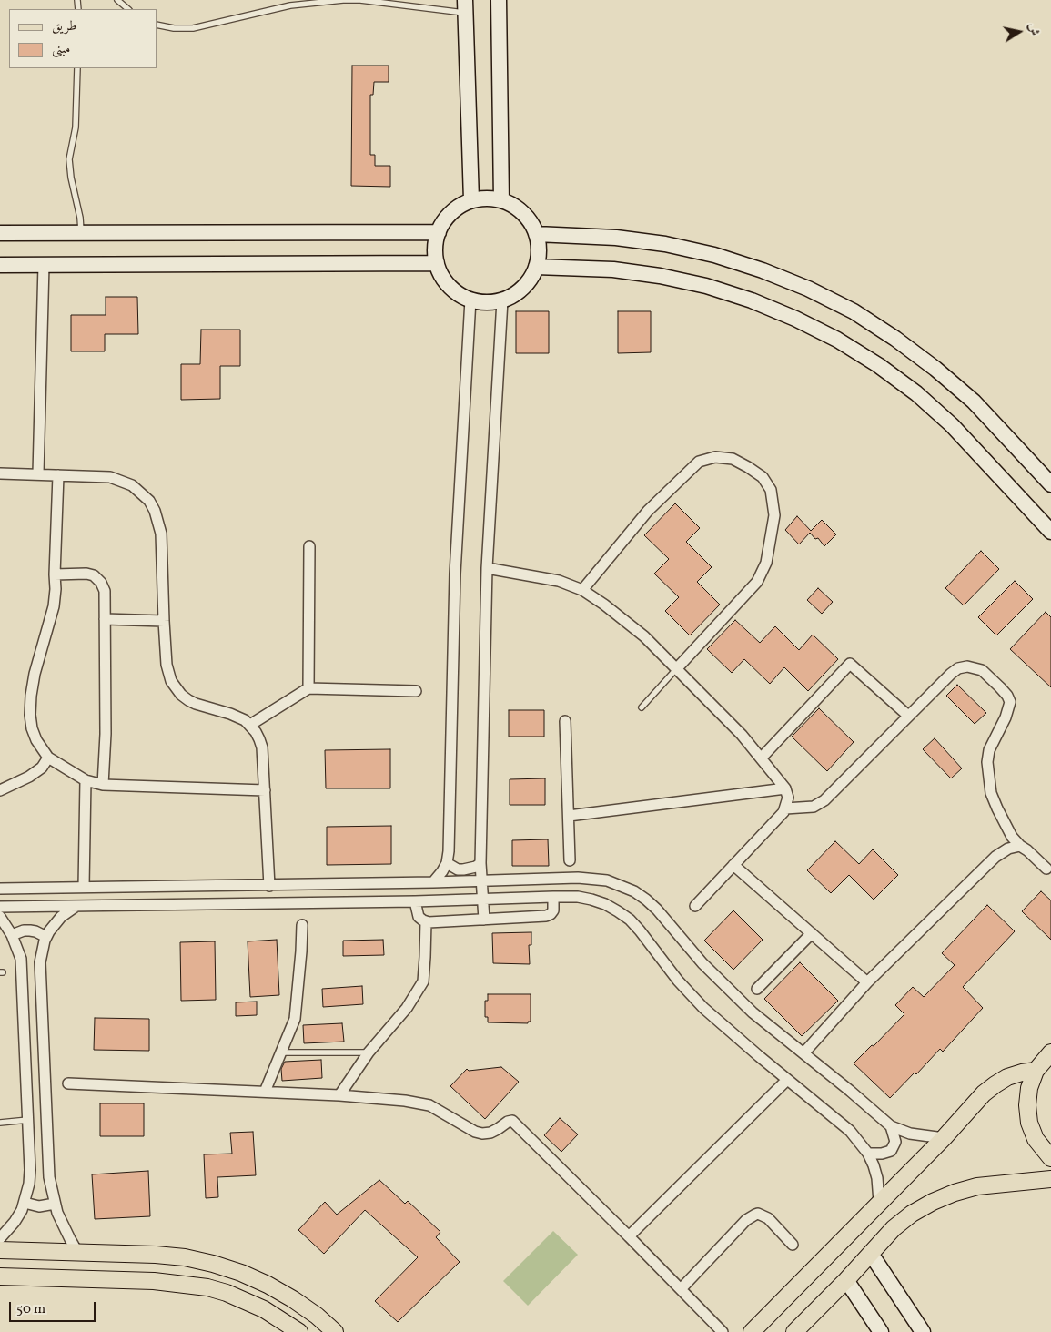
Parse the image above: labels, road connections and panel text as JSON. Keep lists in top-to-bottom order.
{
  "legend": ["طريق", "مبنى"],
  "scale_bar": "50 m",
  "north": "right"
}
